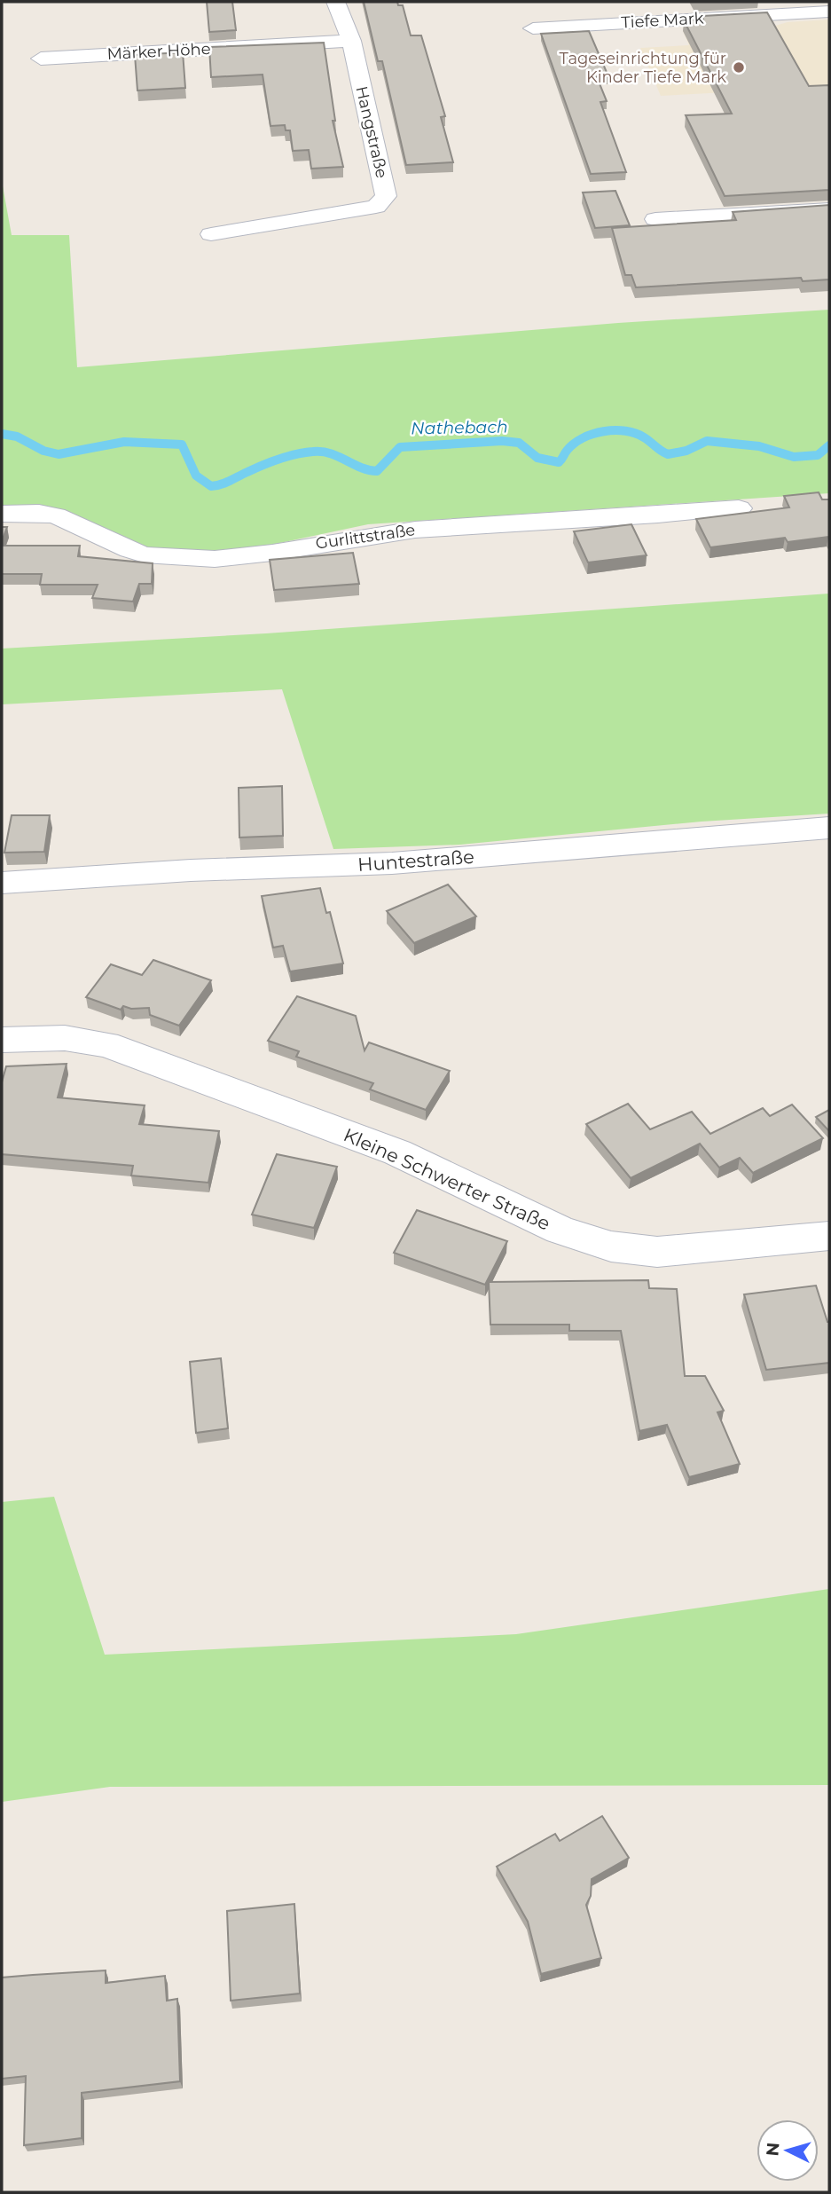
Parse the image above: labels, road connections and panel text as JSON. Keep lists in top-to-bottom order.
{
  "streets": {
    "street": [
      "Tiefe Mark",
      "Märker Höhe",
      "Hangstraße",
      "Gurlittstraße",
      "Huntestraße",
      "Kleine Schwerter Straße"
    ]
  },
  "crossings": [
    ["Märker Höhe", "Hangstraße"]
  ],
  "water": ["Nathebach"],
  "places": ["Tageseinrichtung für Kinder Tiefe Mark"],
  "north": "left"
}
